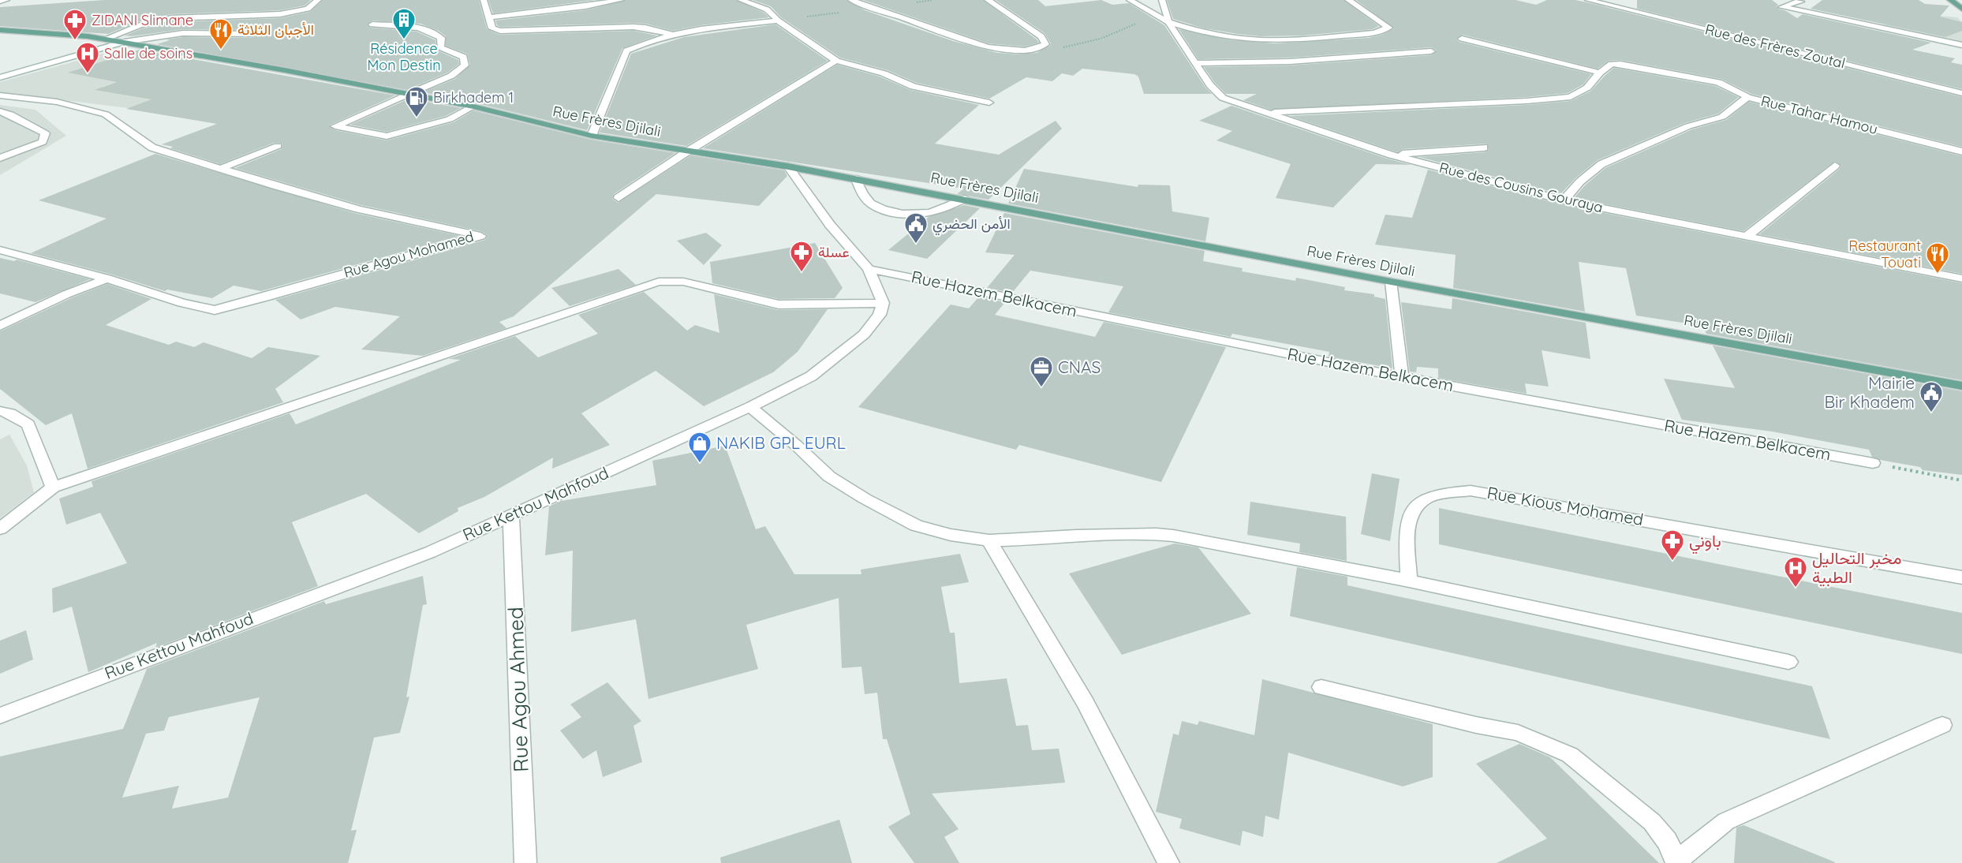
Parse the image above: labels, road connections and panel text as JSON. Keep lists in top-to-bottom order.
{
  "streets": {
    "main road": ["Rue Frères Djilali"],
    "street": [
      "Rue des Frères Zoutal",
      "Rue Tahar Hamou",
      "Rue des Cousins Gouraya",
      "Rue Agou Mohamed",
      "Rue Hazem Belkacem",
      "Rue Kettou Mahfoud",
      "Rue Kious Mohamed",
      "Rue Agou Ahmed"
    ]
  },
  "crossings": [
    ["Rue Tahar Hamou", "Rue des Cousins Gouraya"],
    ["Rue Kettou Mahfoud", "Rue Agou Ahmed"]
  ],
  "places": {
    "building": ["Résidence Mon Destin"],
    "pharmacy": ["ZIDANI Slimane", "عسلة", "باوني"],
    "restaurant": ["الأجبان الثلاثة", "Restaurant Touati"],
    "hospital": ["Salle de soins", "مخبر التحاليل الطبية"],
    "fuel station": ["Birkhadem 1"],
    "public building": ["الأمن الحضري", "Mairie Bir Khadem"],
    "office": ["CNAS"],
    "shop": ["NAKIB GPL EURL"]
  }
}
